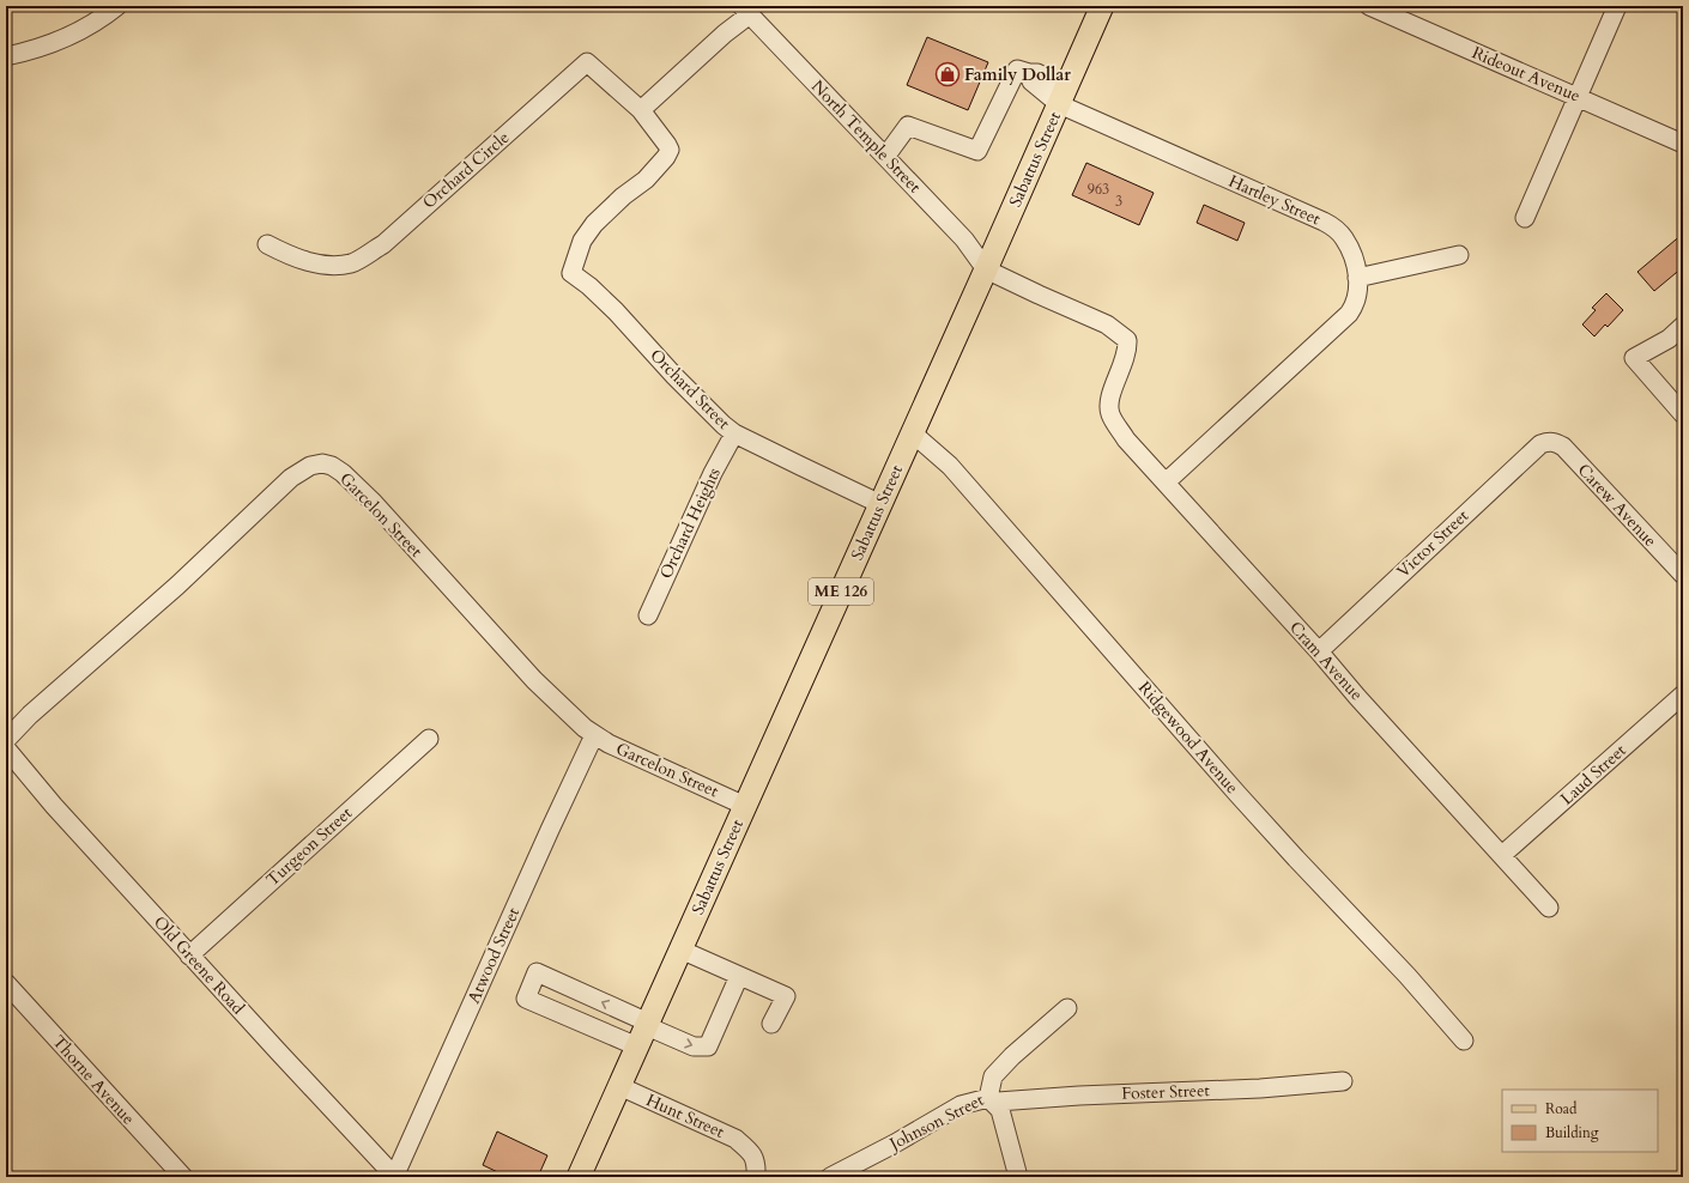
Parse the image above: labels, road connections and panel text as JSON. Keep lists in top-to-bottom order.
{
  "streets": {
    "main road": ["Sabattus Street", "ME 126"],
    "street": [
      "Rideout Avenue",
      "North Temple Street",
      "Orchard Circle",
      "Hartley Street",
      "Orchard Street",
      "Carew Avenue",
      "Garcelon Street",
      "Orchard Heights",
      "Victor Street",
      "Cram Avenue",
      "Ridgewood Avenue",
      "Laud Street",
      "Turgeon Street",
      "Atwood Street",
      "Old Greene Road",
      "Thorne Avenue",
      "Foster Street",
      "Hunt Street",
      "Johnson Street"
    ]
  },
  "crossings": [
    ["North Temple Street", "Sabattus Street"],
    ["North Temple Street", "Hartley Street"],
    ["North Temple Street", "Cram Avenue"],
    ["Sabattus Street", "Hartley Street"],
    ["Sabattus Street", "Orchard Street"],
    ["Sabattus Street", "Garcelon Street"],
    ["Sabattus Street", "Cram Avenue"],
    ["Sabattus Street", "Ridgewood Avenue"],
    ["Sabattus Street", "Hunt Street"],
    ["Orchard Circle", "Orchard Street"],
    ["Hartley Street", "Cram Avenue"],
    ["Orchard Street", "Orchard Heights"],
    ["Carew Avenue", "Victor Street"],
    ["Garcelon Street", "Atwood Street"],
    ["Victor Street", "Cram Avenue"],
    ["Cram Avenue", "Laud Street"],
    ["Turgeon Street", "Old Greene Road"],
    ["Atwood Street", "Old Greene Road"],
    ["Foster Street", "Johnson Street"]
  ],
  "places": {
    "shop": ["Family Dollar"]
  },
  "house_numbers": ["963", "3"],
  "legend": ["Road", "Building"]
}
